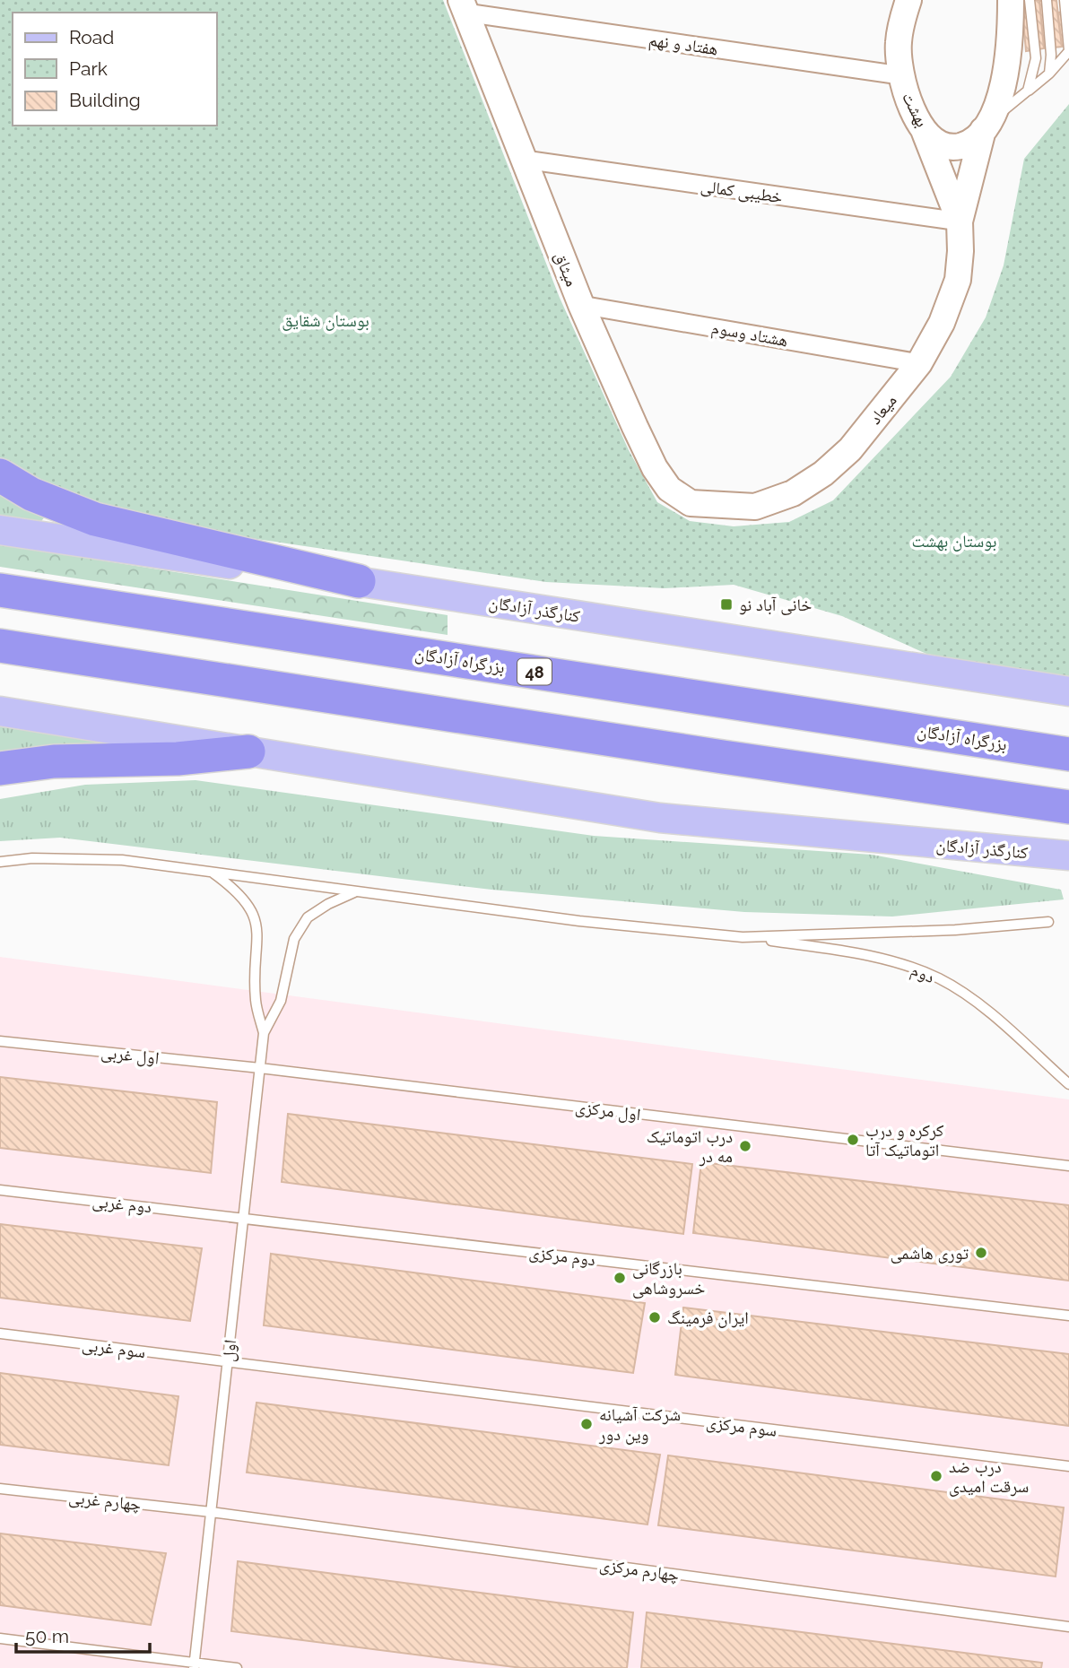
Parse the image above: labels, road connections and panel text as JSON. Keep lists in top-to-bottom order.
{
  "streets": {
    "highway": ["بزرگراه آزادگان", "48"],
    "main road": ["کنارگذر آزادگان"],
    "street": [
      "هفتاد و نهم",
      "بهشت",
      "خطیبی کمالی",
      "میثاق",
      "هشتاد وسوم",
      "میعاد"
    ],
    "lane": [
      "دوم",
      "اول غربی",
      "اول مرکزی",
      "دوم غربی",
      "دوم مرکزی",
      "سوم غربی",
      "اول",
      "سوم مرکزی",
      "چهارم غربی",
      "چهارم مرکزی"
    ]
  },
  "crossings": [
    ["هفتاد و نهم", "بهشت"],
    ["هفتاد و نهم", "میثاق"],
    ["خطیبی کمالی", "میثاق"],
    ["خطیبی کمالی", "میعاد"],
    ["میثاق", "هشتاد وسوم"],
    ["میثاق", "میعاد"],
    ["هشتاد وسوم", "میعاد"],
    ["اول غربی", "اول مرکزی"],
    ["اول غربی", "اول"],
    ["اول مرکزی", "اول"],
    ["دوم غربی", "دوم مرکزی"],
    ["دوم غربی", "اول"],
    ["دوم مرکزی", "اول"],
    ["سوم غربی", "اول"],
    ["سوم غربی", "سوم مرکزی"],
    ["اول", "سوم مرکزی"],
    ["اول", "چهارم غربی"],
    ["اول", "چهارم مرکزی"],
    ["چهارم غربی", "چهارم مرکزی"]
  ],
  "parks": ["بوستان شقایق", "بوستان بهشت"],
  "places": {
    "transit": ["خانی آباد نو"],
    "other": [
      "کرکره و درب اتوماتیک آتا",
      "درب اتوماتیک مه در",
      "توری هاشمی",
      "بازرگانی خسروشاهی",
      "ایران فرمینگ",
      "شرکت آشیانه وین دور",
      "درب ضد سرقت امیدی"
    ]
  },
  "legend": ["Road", "Park", "Building"],
  "scale_bar": "50 m"
}
